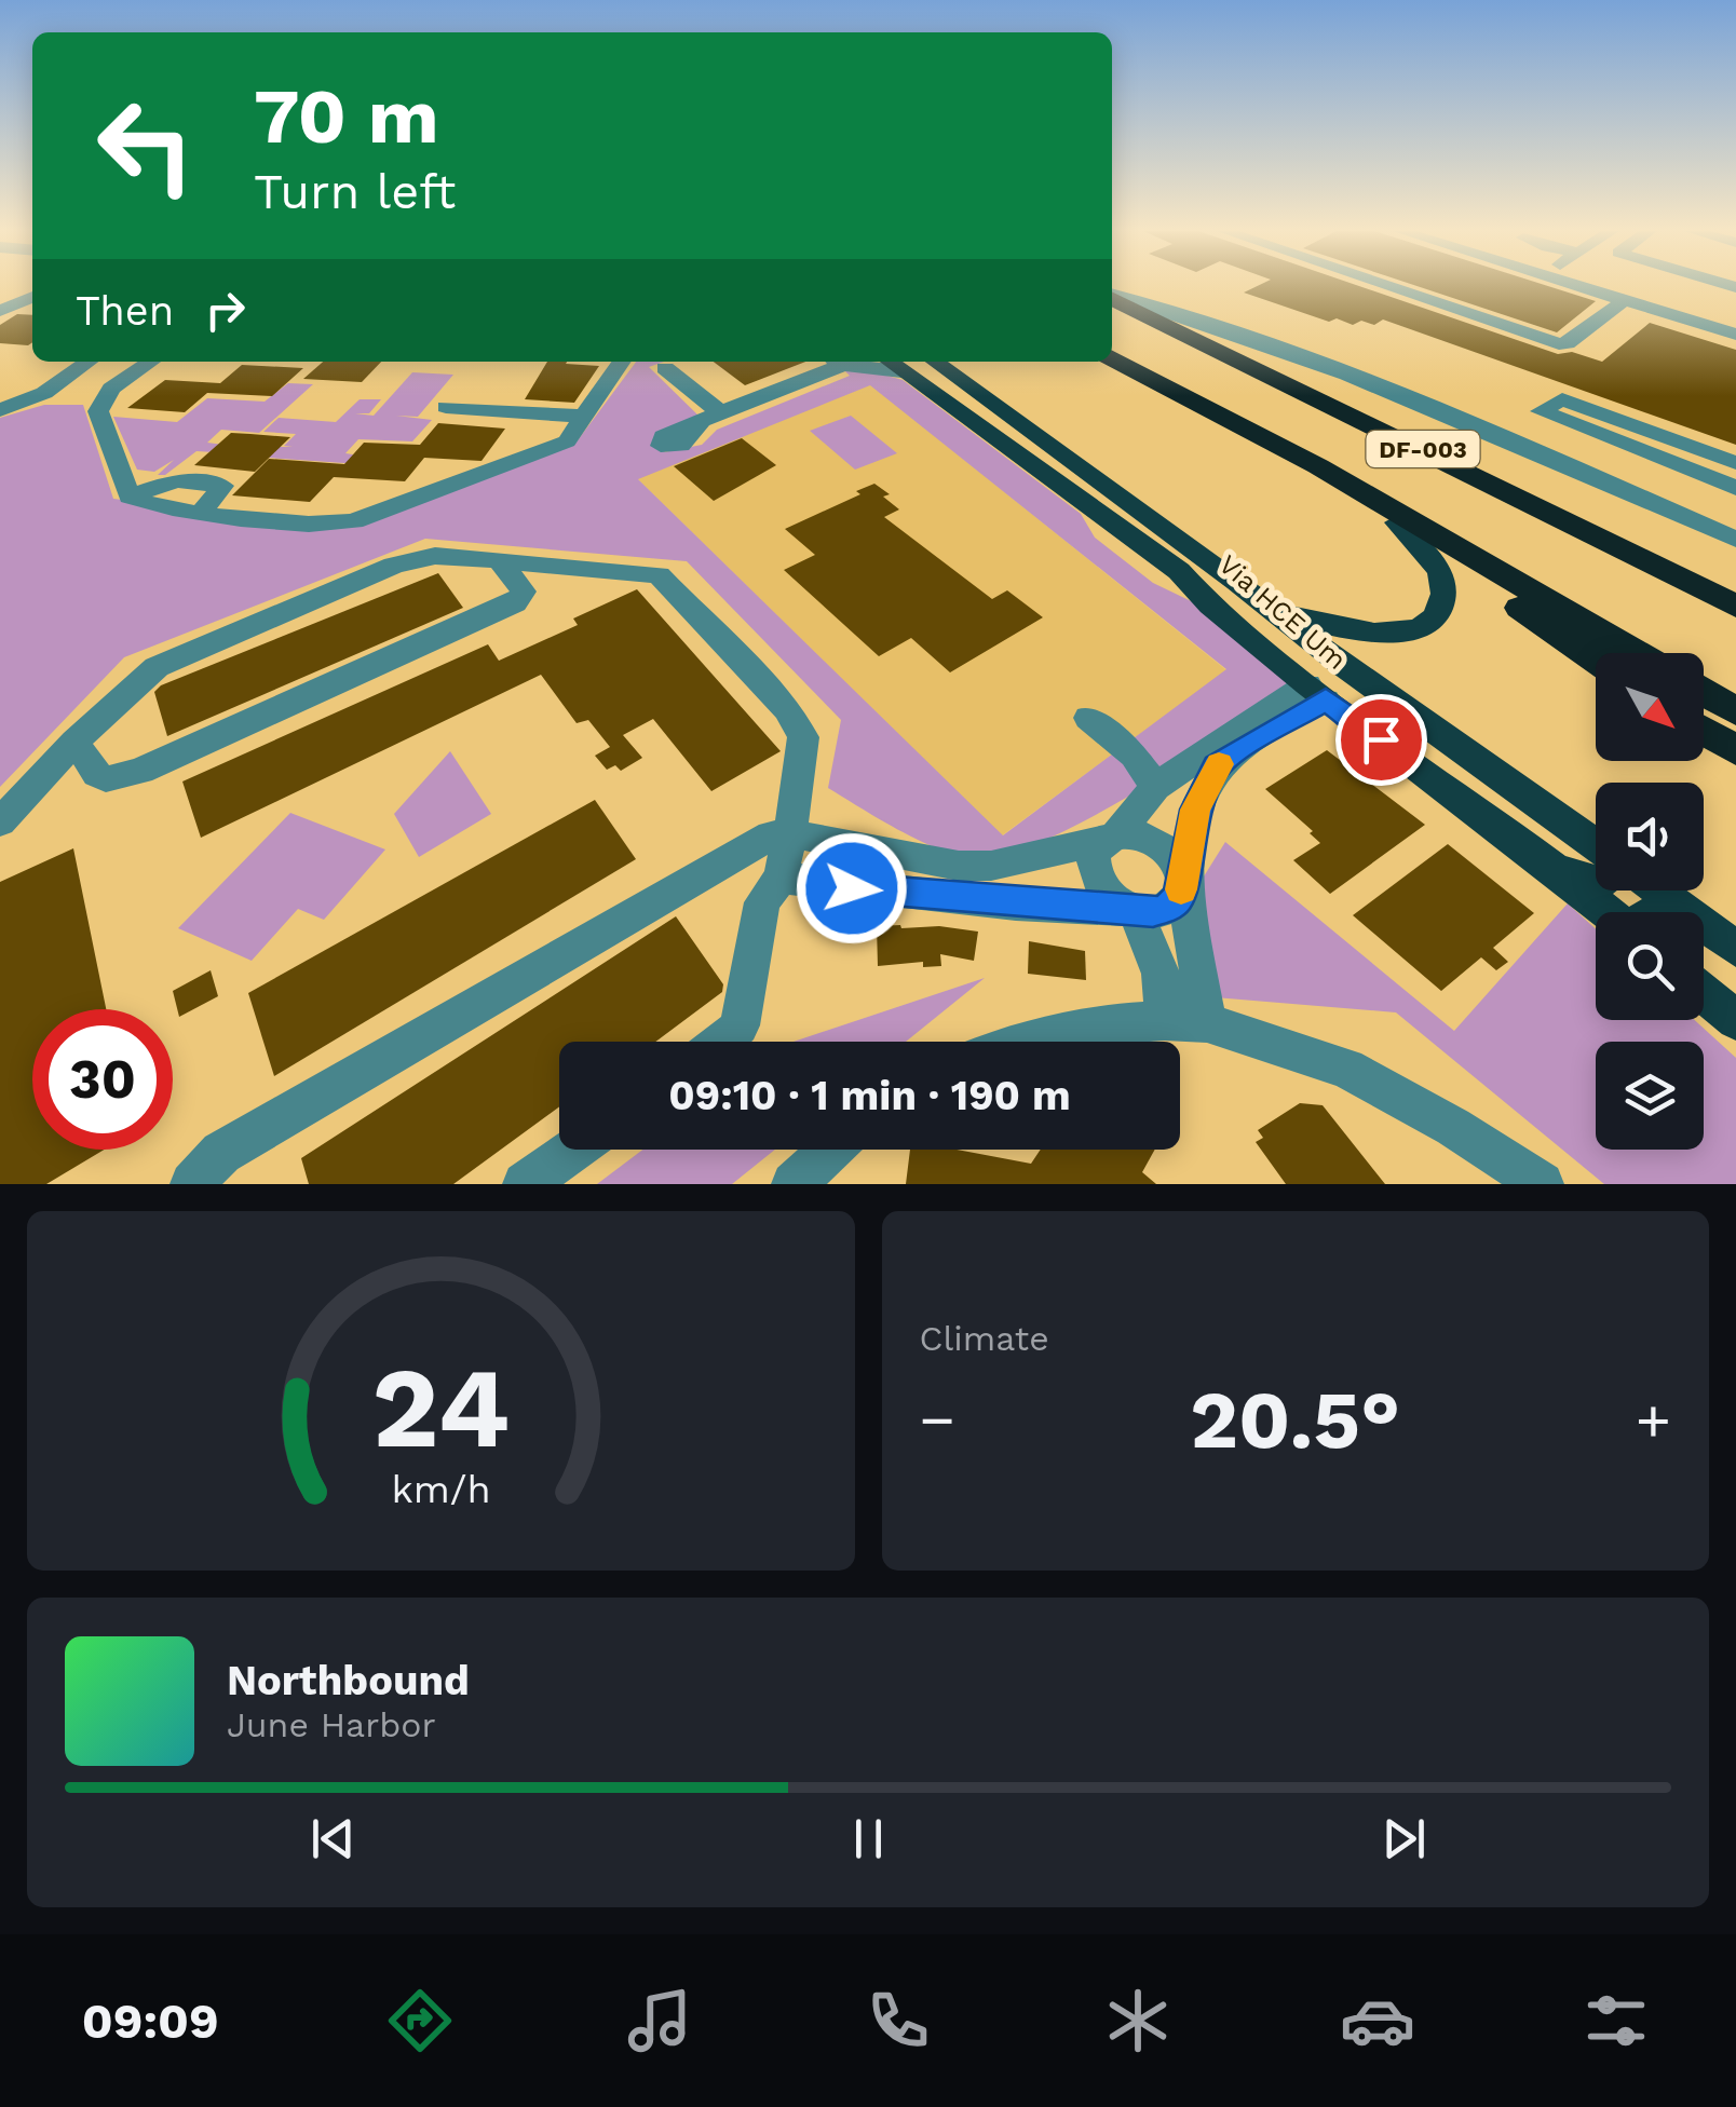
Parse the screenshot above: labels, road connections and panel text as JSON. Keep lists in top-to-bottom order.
{
  "streets": {
    "highway": ["DF-003"],
    "main road": ["Via HCE Um"]
  },
  "north": "bottom right",
  "page": {
    "turn": ["70 m", "Turn left"],
    "then": "Then",
    "limit": "30",
    "trip": "09:10 · 1 min · 190 m",
    "tile": "Climate",
    "heat": ["−", "20.5°", "+"],
    "song": ["Northbound", "June Harbor"],
    "tabs": "09:09",
    "gauge": ["24", "km/h"]
  }
}
